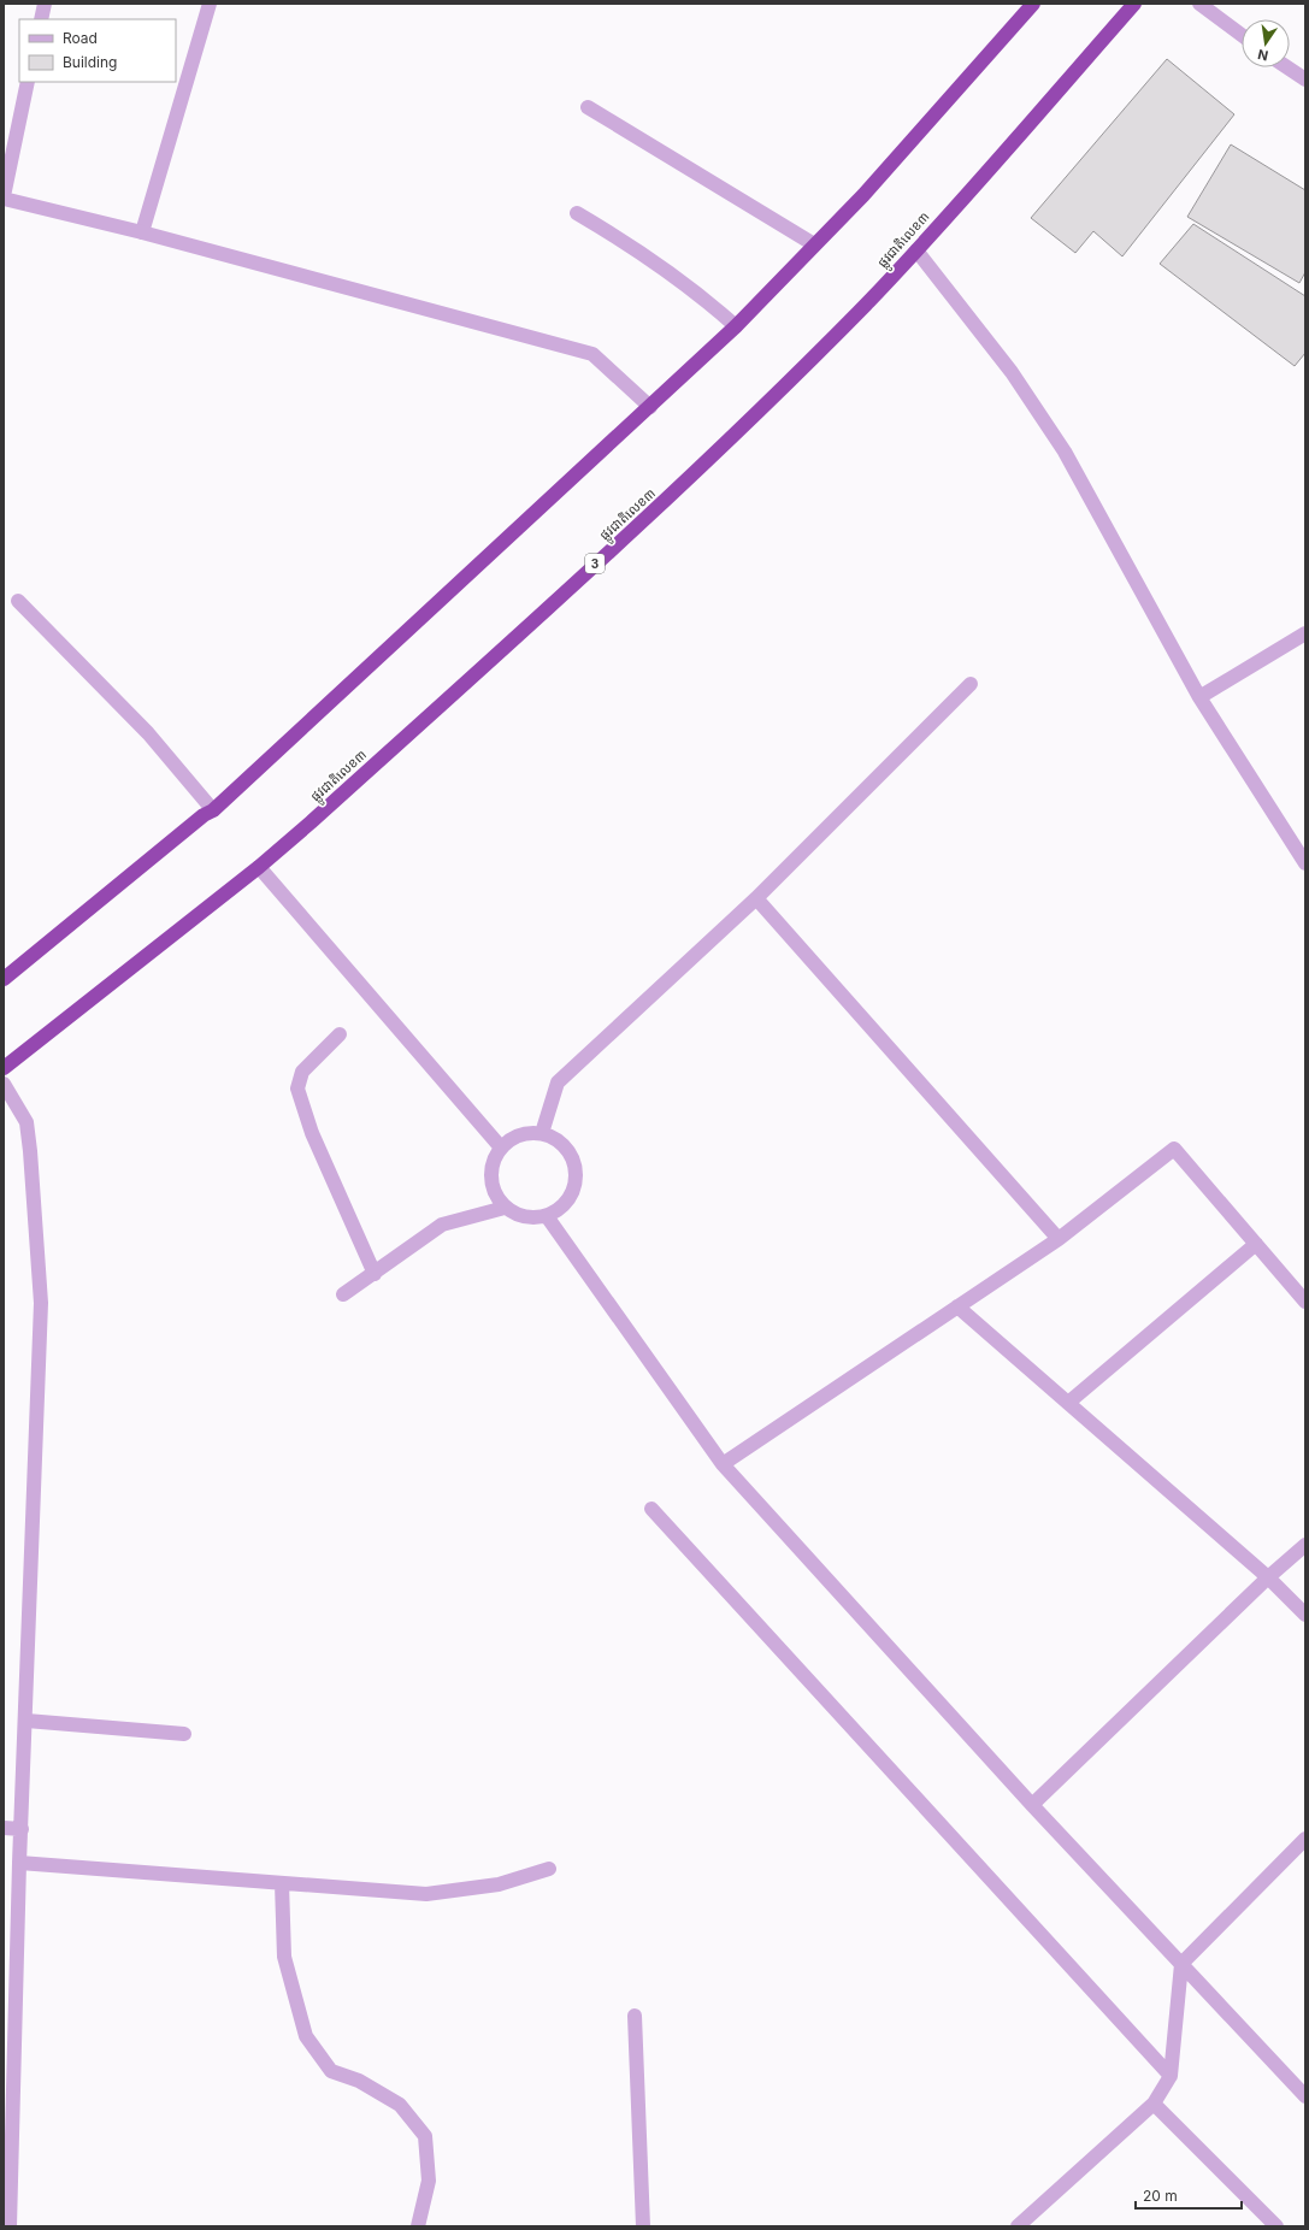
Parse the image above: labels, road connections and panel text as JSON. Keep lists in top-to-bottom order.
{
  "streets": {
    "highway": ["ផ្លូវជាតិលេខ៣", "3"]
  },
  "legend": ["Road", "Building"],
  "scale_bar": "20 m",
  "north": "bottom"
}
